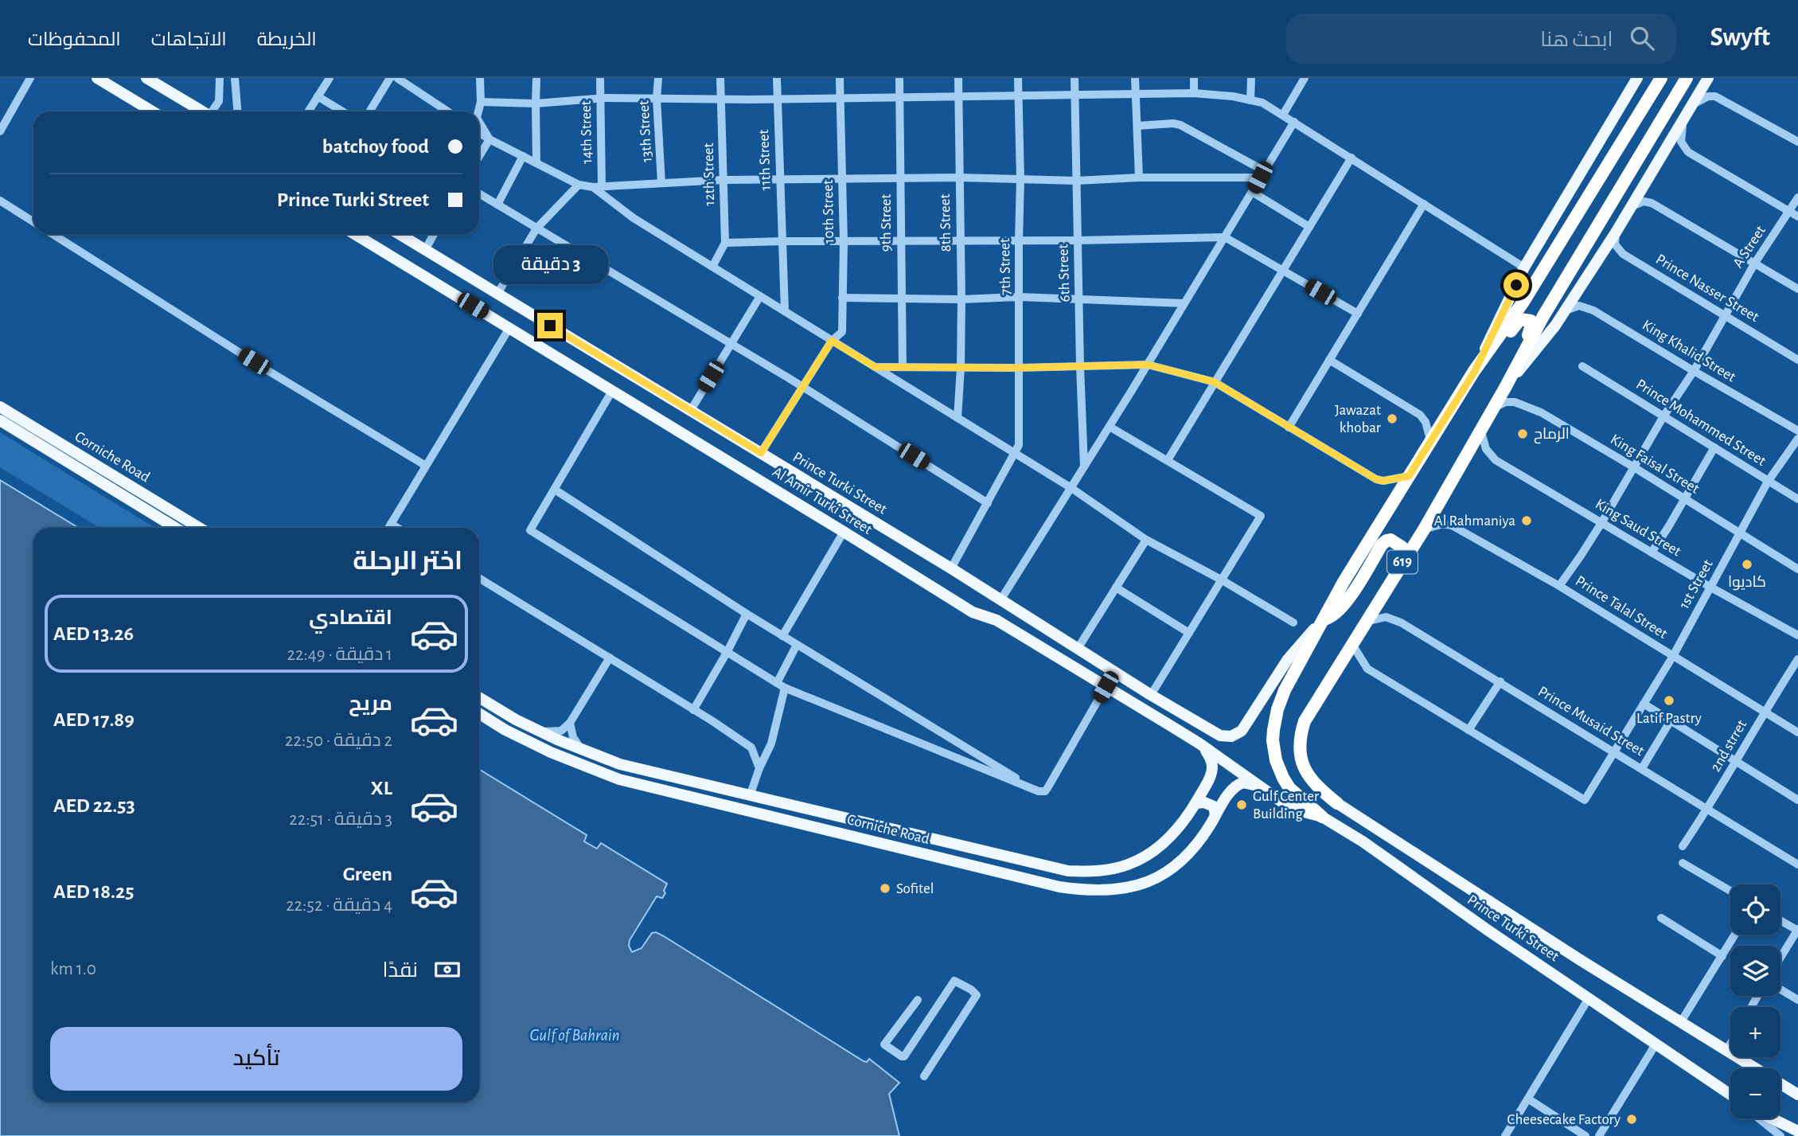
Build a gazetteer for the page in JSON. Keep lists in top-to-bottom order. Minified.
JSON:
{"streets":{"highway":["619"],"main road":["Corniche Road","Prince Turki Street","Al Amir Turki Street"],"street":["13th Street","14th Street","11th Street","12th Street","10th Street","9th Street","8th Street","A Street","7th Street","6th Street","Prince Nasser Street","King Khalid Street","Prince Mohammed Street","King Faisal Street","King Saud Street","1st Street","Prince Talal Street","Prince Musaid Street","2nd strret"]},"crossings":[["10th Street","Prince Turki Street"],["A Street","Prince Nasser Street"],["A Street","King Khalid Street"],["A Street","Prince Mohammed Street"],["A Street","King Faisal Street"],["A Street","King Saud Street"],["A Street","Prince Talal Street"],["Prince Mohammed Street","1st Street"],["Corniche Road","Prince Turki Street"],["Corniche Road","Al Amir Turki Street"],["King Faisal Street","619"],["King Faisal Street","1st Street"],["Prince Turki Street","Al Amir Turki Street"],["Prince Turki Street","619"],["King Saud Street","619"],["King Saud Street","1st Street"],["619","Prince Talal Street"],["619","Prince Musaid Street"],["1st Street","Prince Talal Street"],["1st Street","Prince Musaid Street"],["Prince Talal Street","2nd strret"],["Prince Musaid Street","2nd strret"]],"water":["Gulf of Bahrain"],"places":["Jawazat khobar","الرماح","Al Rahmaniya","كاديوا","Latif Pastry","Gulf Center Building","Sofitel","Cheesecake Factory"],"page":{"header":"Swyft","search":"ابحث هنا","nav":["الخريطة","الاتجاهات","المحفوظات"],"banner":["batchoy food","Prince Turki Street"],"bubble":"3 دقيقة","heading":"اختر الرحلة","list":[{"name":"اقتصادي","note":"1 دقيقة · 22:49","value":"AED 13.26"},{"name":"مريح","note":"2 دقيقة · 22:50","value":"AED 17.89"},{"name":"XL","note":"3 دقيقة · 22:51","value":"AED 22.53"},{"name":"Green","note":"4 دقيقة · 22:52","value":"AED 18.25"}],"map_buttons":["+","−"],"pay":["نقدًا","1.0 km"],"buttons":"تأكيد"}}
